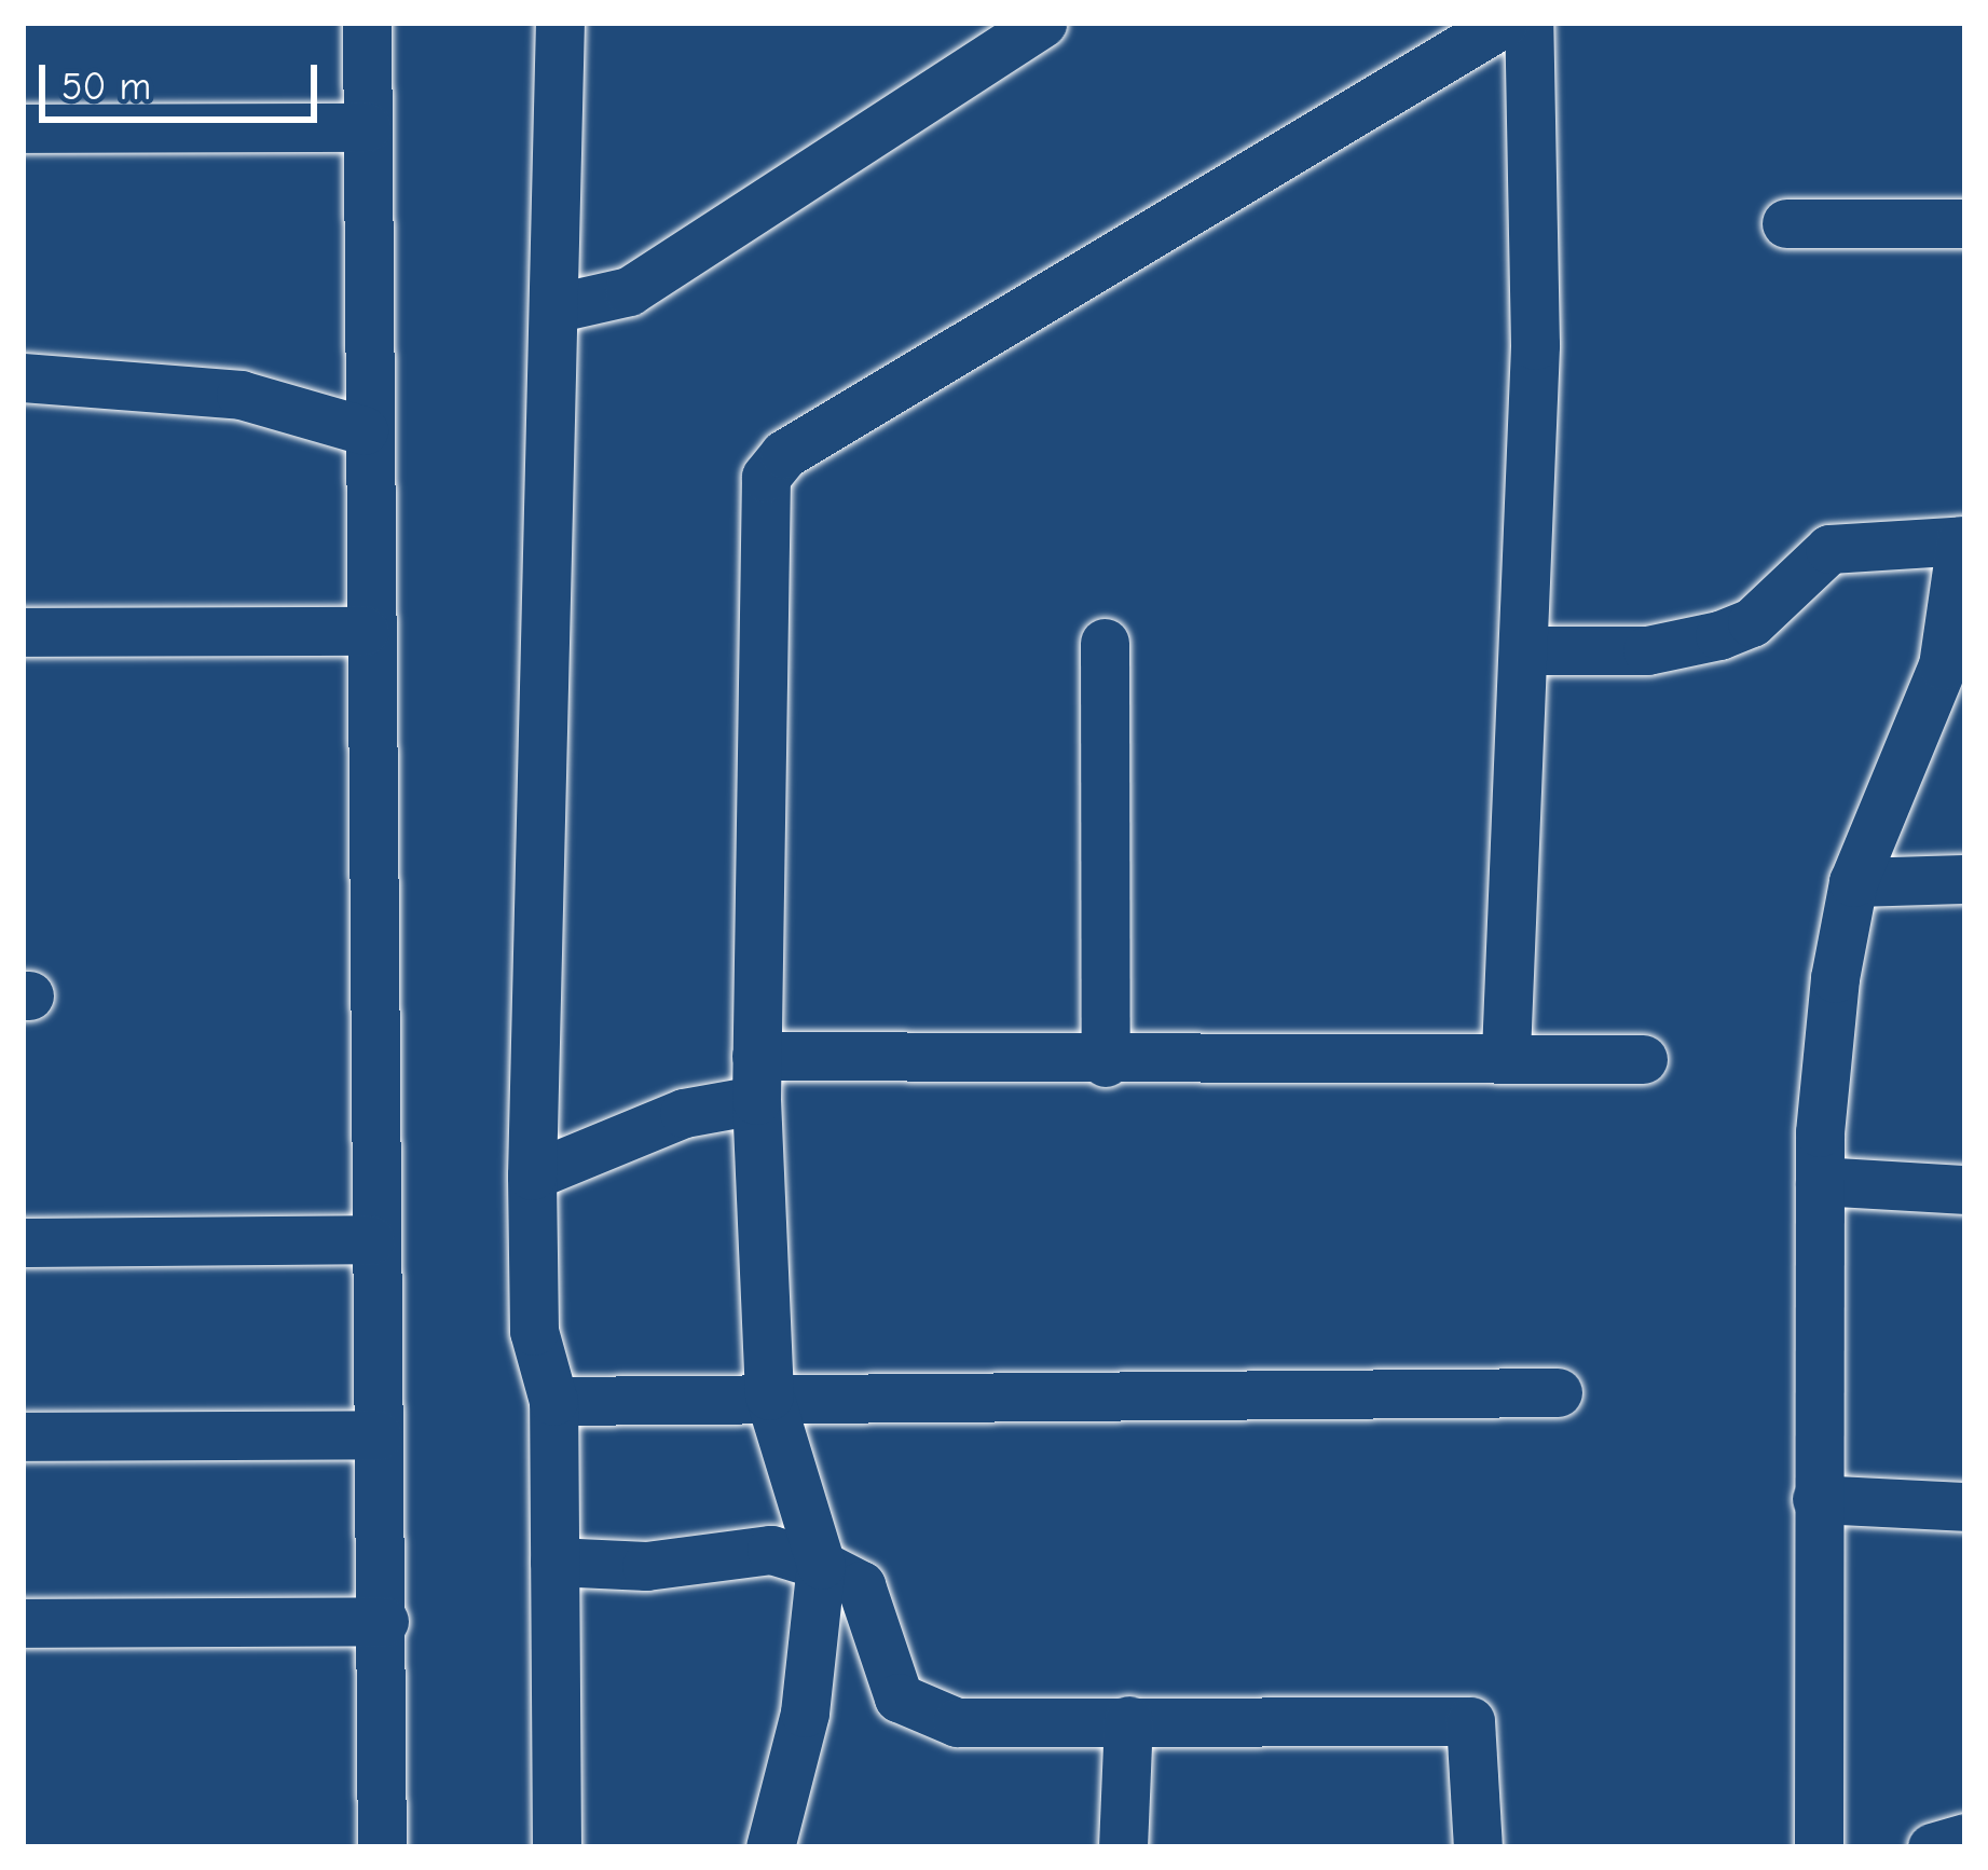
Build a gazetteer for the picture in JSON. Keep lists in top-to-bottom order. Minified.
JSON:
{"scale_bar":"50 m"}
